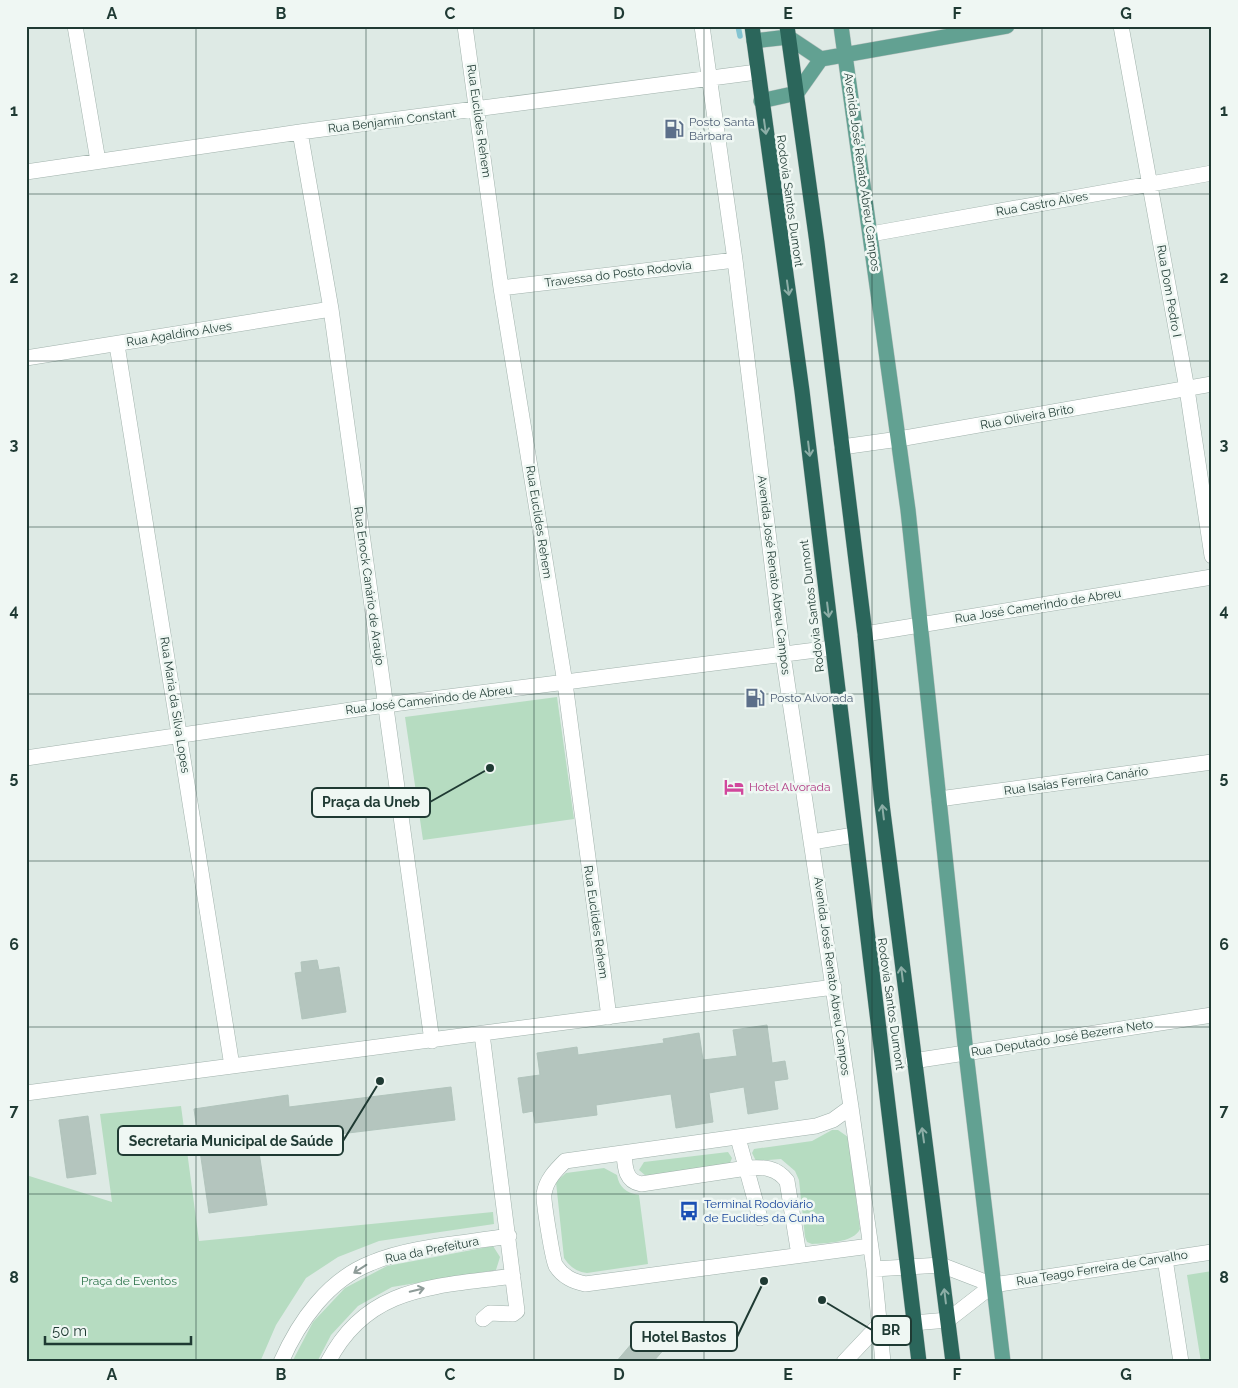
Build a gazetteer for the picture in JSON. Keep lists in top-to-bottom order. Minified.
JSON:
{"streets":{"highway":["Rodovia Santos Dumont"],"main road":["Avenida José Renato Abreu Campos"],"street":["Rua Benjamin Constant","Rua Euclides Rehem","Rua Castro Alves","Travessa do Posto Rodovia","Rua Dom Pedro I","Rua Agaldino Alves","Rua Oliveira Brito","Rua Enock Canário de Araujo","Rua José Camerindo de Abreu","Rua Maria da Silva Lopes","Rua Isaias Ferreira Canário","Rua Deputado José Bezerra Neto","Rua da Prefeitura","Rua Teago Ferreira de Carvalho"]},"crossings":[["Rua Benjamin Constant","Rua Euclides Rehem"],["Rua Benjamin Constant","Avenida José Renato Abreu Campos"],["Rua Benjamin Constant","Rodovia Santos Dumont"],["Rua Benjamin Constant","Rua Enock Canário de Araujo"],["Rua Euclides Rehem","Travessa do Posto Rodovia"],["Rua Euclides Rehem","Rua José Camerindo de Abreu"],["Avenida José Renato Abreu Campos","Rua Castro Alves"],["Avenida José Renato Abreu Campos","Travessa do Posto Rodovia"],["Avenida José Renato Abreu Campos","Rua Oliveira Brito"],["Avenida José Renato Abreu Campos","Rua José Camerindo de Abreu"],["Avenida José Renato Abreu Campos","Rua Isaias Ferreira Canário"],["Avenida José Renato Abreu Campos","Rua Deputado José Bezerra Neto"],["Avenida José Renato Abreu Campos","Rua Teago Ferreira de Carvalho"],["Rodovia Santos Dumont","Rua Oliveira Brito"],["Rodovia Santos Dumont","Rua José Camerindo de Abreu"],["Rodovia Santos Dumont","Rua Deputado José Bezerra Neto"],["Rua Castro Alves","Rua Dom Pedro I"],["Rua Dom Pedro I","Rua Oliveira Brito"],["Rua Agaldino Alves","Rua Enock Canário de Araujo"],["Rua Agaldino Alves","Rua Maria da Silva Lopes"],["Rua Enock Canário de Araujo","Rua José Camerindo de Abreu"],["Rua José Camerindo de Abreu","Rua Maria da Silva Lopes"]],"parks":["Praça de Eventos"],"places":{"fuel station":["Posto Santa Bárbara","Posto Alvorada"],"other":["Praça da Uneb","Secretaria Municipal de Saúde","Hotel Bastos","BR"],"hotel":["Hotel Alvorada"],"bus stop":["Terminal Rodoviário de Euclides da Cunha"]},"scale_bar":"50 m","grid":{"columns":["A","B","C","D","E","F","G"],"rows":["1","2","3","4","5","6","7","8"]}}
